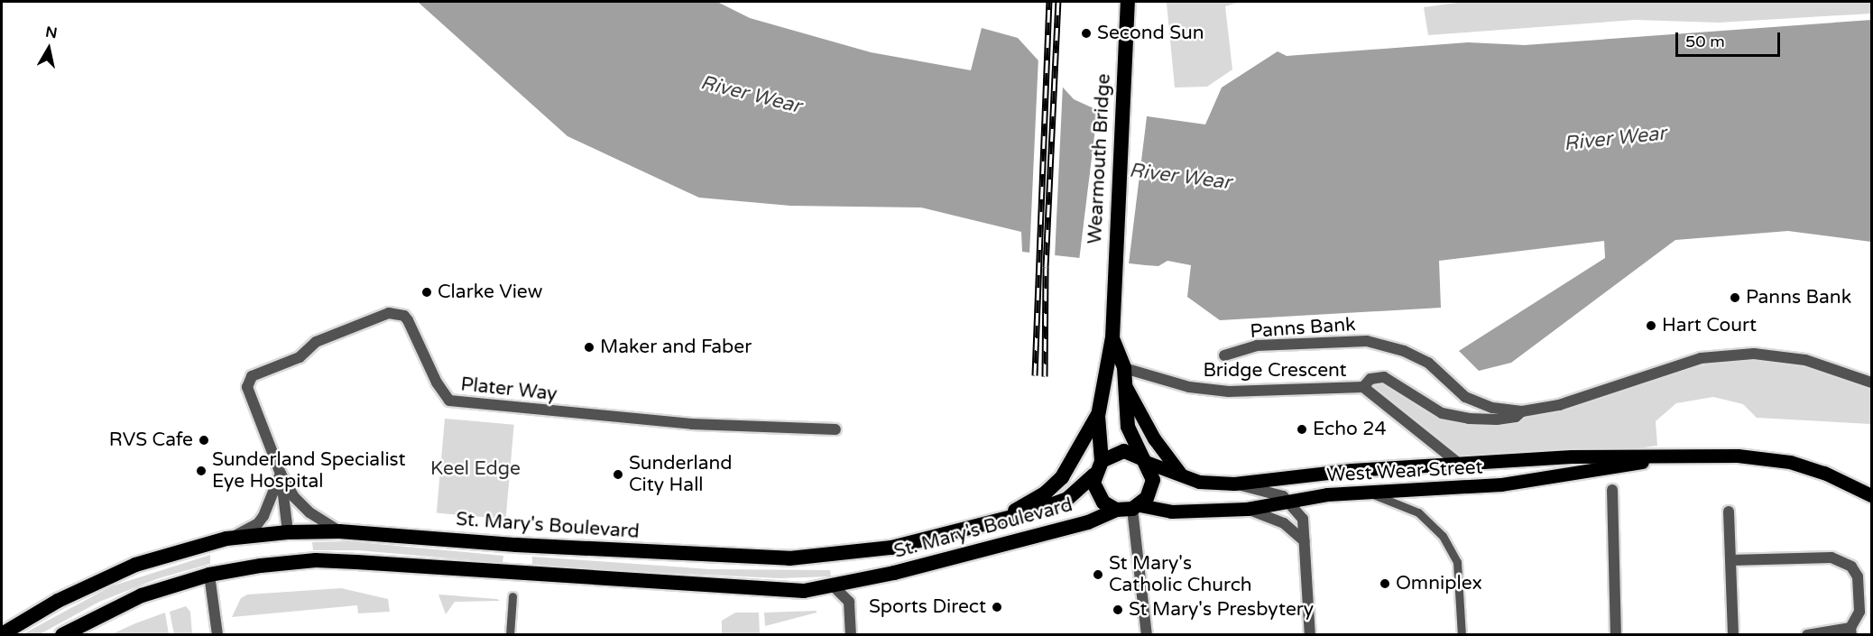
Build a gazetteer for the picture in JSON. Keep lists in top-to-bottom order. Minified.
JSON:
{"streets":{"highway":["Wearmouth Bridge","St. Mary's Boulevard"],"main road":["West Wear Street"],"street":["Panns Bank","Bridge Crescent","Plater Way"]},"crossings":[["Panns Bank","Bridge Crescent"],["West Wear Street","St. Mary's Boulevard"]],"water":["River Wear"],"parks":["Keel Edge"],"places":["Second Sun","Clarke View","Panns Bank","Hart Court","Maker and Faber","Echo 24","RVS Cafe","Sunderland Specialist Eye Hospital","Sunderland City Hall","St Mary's Catholic Church","Omniplex","Sports Direct","St Mary's Presbytery"],"scale_bar":"50 m","north":"top"}
